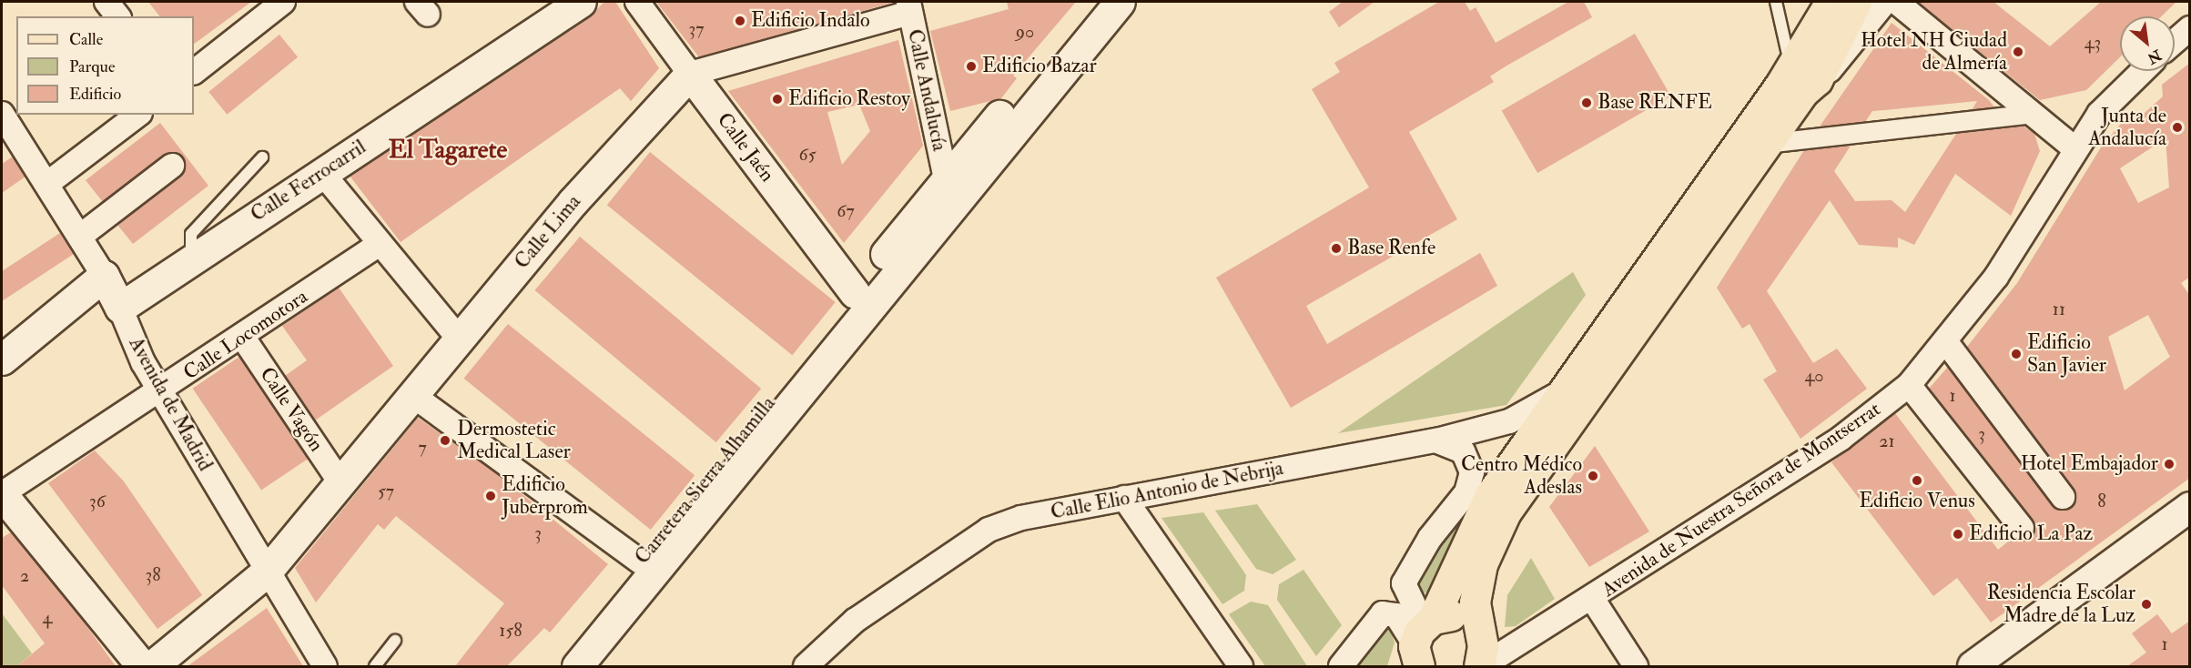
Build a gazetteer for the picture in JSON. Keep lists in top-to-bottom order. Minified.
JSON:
{"streets":{"main road":["Calle Jaén","Calle Ferrocarril","Calle Lima","Avenida de Madrid","Carretera Sierra Alhamilla"],"street":["Calle Andalucía","Calle Locomotora","Calle Vagón","Calle Elio Antonio de Nebrija","Avenida de Nuestra Señora de Montserrat"]},"crossings":[["Calle Andalucía","Carretera Sierra Alhamilla"],["Calle Jaén","Calle Lima"],["Calle Jaén","Carretera Sierra Alhamilla"],["Calle Ferrocarril","Avenida de Madrid"],["Calle Lima","Avenida de Madrid"],["Calle Lima","Calle Vagón"],["Calle Locomotora","Avenida de Madrid"],["Calle Locomotora","Calle Vagón"]],"districts":["El Tagarete"],"places":["Edificio Indalo","Hotel NH Ciudad de Almería","Edificio Bazar","Edificio Restoy","Base RENFE","Junta de Andalucía","Base Renfe","Edificio San Javier","Dermostetic Medical Laser","Hotel Embajador","Centro Médico Adeslas","Edificio Venus","Edificio Juberprom","Edificio La Paz","Residencia Escolar Madre de la Luz"],"house_numbers":["37","90","43","65","67","11","40","1","3","21","7","57","36","8","3","38","2","4","158","1"],"legend":["Calle","Parque","Edificio"],"north":"bottom right"}
